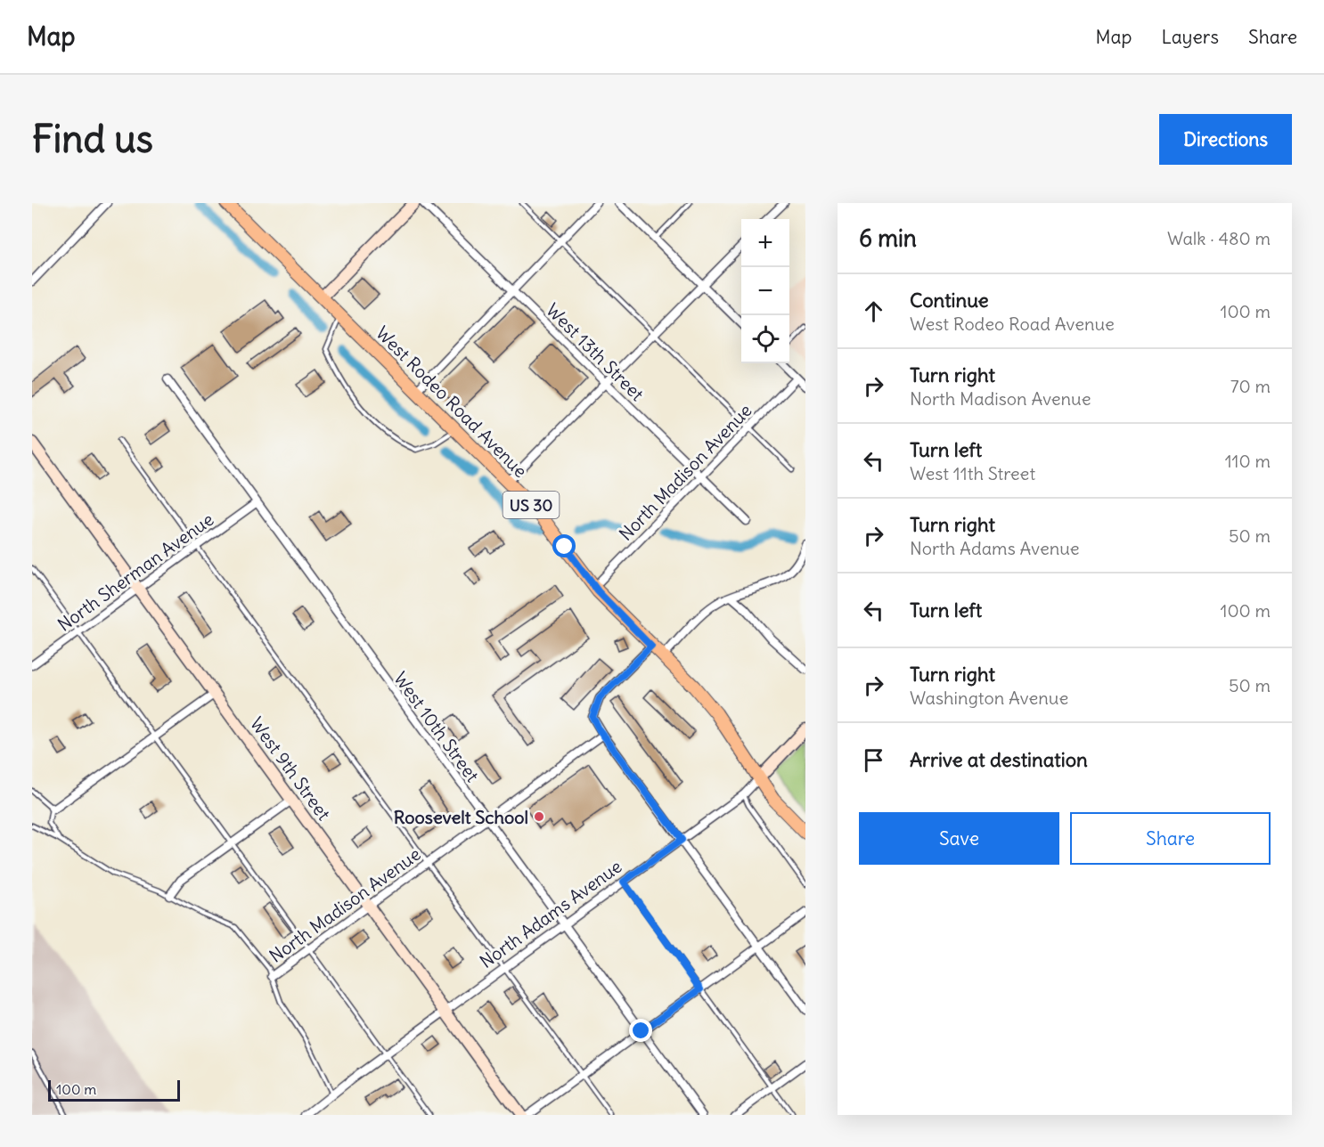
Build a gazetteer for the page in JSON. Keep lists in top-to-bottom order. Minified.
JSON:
{"streets":{"main road":["West Rodeo Road Avenue","US 30"],"street":["West 13th Street","North Madison Avenue","North Sherman Avenue","West 10th Street","West 9th Street","North Adams Avenue"]},"crossings":[["West 13th Street","North Madison Avenue"],["West Rodeo Road Avenue","North Madison Avenue"],["West Rodeo Road Avenue","North Adams Avenue"],["North Madison Avenue","West 10th Street"],["North Madison Avenue","West 9th Street"],["North Sherman Avenue","West 10th Street"],["North Sherman Avenue","West 9th Street"],["West 10th Street","North Adams Avenue"],["West 9th Street","North Adams Avenue"]],"places":["Roosevelt School"],"scale_bar":"100 m","page":{"header":"Map","nav":["Map","Layers","Share"],"buttons":["Directions",["Save","Share"]],"title":"Find us","heading":["6 min","Walk · 480 m"],"map_buttons":["+","−"],"list":[["Continue","West Rodeo Road Avenue","100 m"],["Turn right","North Madison Avenue","70 m"],["Turn left","West 11th Street","110 m"],["Turn right","North Adams Avenue","50 m"],["Turn left","100 m"],["Turn right","Washington Avenue","50 m"],"Arrive at destination"],"scale":"100 m"}}
